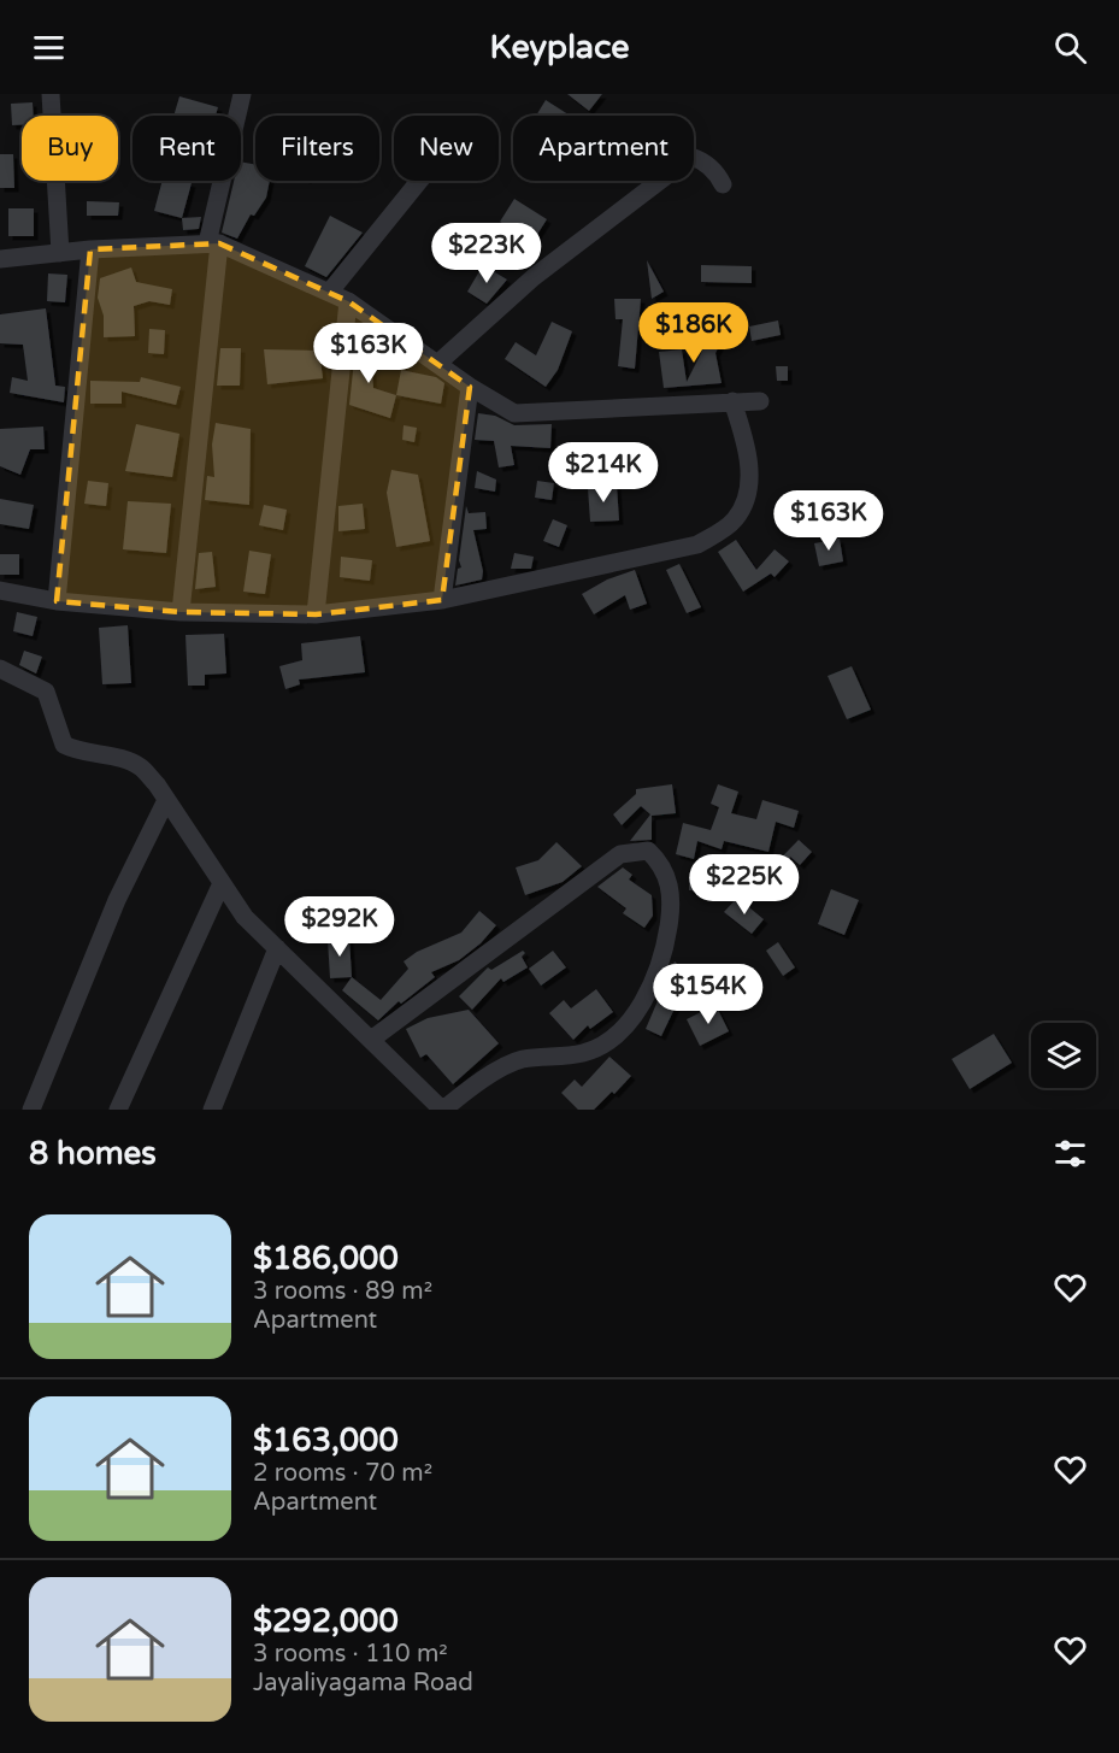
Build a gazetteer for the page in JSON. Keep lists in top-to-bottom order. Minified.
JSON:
{"page":{"header":"Keyplace","chip":["Buy","Rent","Filters","New","Apartment"],"price":["$223K","$186K","$163K","$214K","$163K","$225K","$292K","$154K"],"heading":"8 homes","list":[{"name":"$186,000","note":"3 rooms · 89 m² · Apartment"},{"name":"$163,000","note":"2 rooms · 70 m² · Apartment"},{"name":"$292,000","note":"3 rooms · 110 m² · Jayaliyagama Road"}]}}
